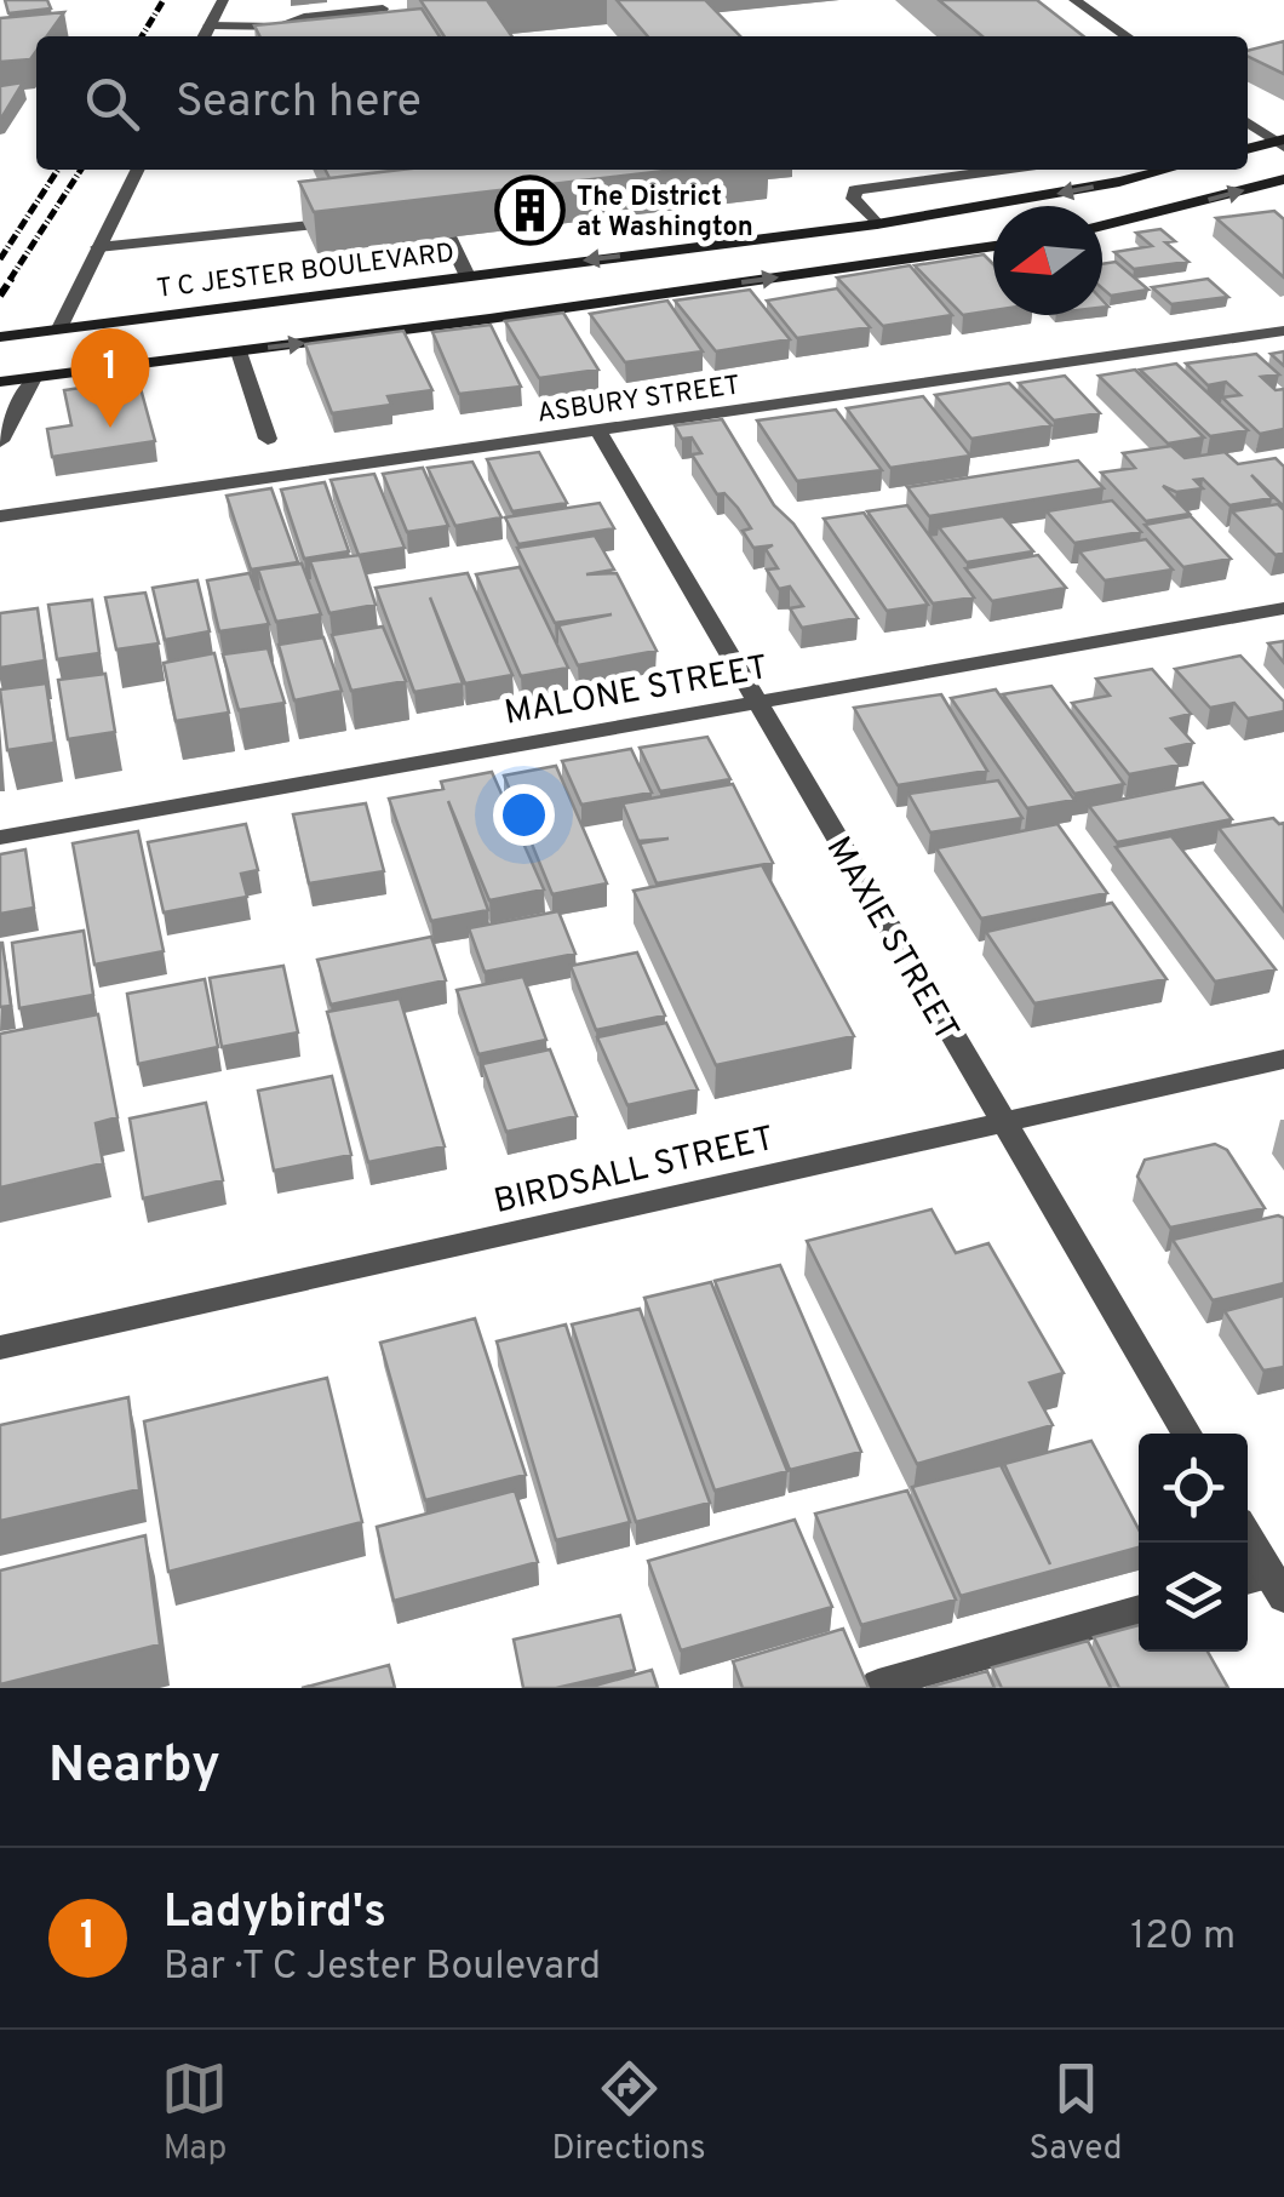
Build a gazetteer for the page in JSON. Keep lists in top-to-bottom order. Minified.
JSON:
{"streets":{"main road":["T C JESTER BOULEVARD"],"street":["ASBURY STREET","MALONE STREET","MAXIE STREET","BIRDSALL STREET"]},"crossings":[["ASBURY STREET","MAXIE STREET"],["MALONE STREET","MAXIE STREET"],["MAXIE STREET","BIRDSALL STREET"]],"places":{"building":["The District at Washington"]},"north":"left","page":{"search":"Search here","pins":"1","heading":"Nearby","list":[{"mark":"1","name":"Ladybird's","note":"Bar · T C Jester Boulevard","value":"120 m"}],"nav":["Map","Directions","Saved"]}}
